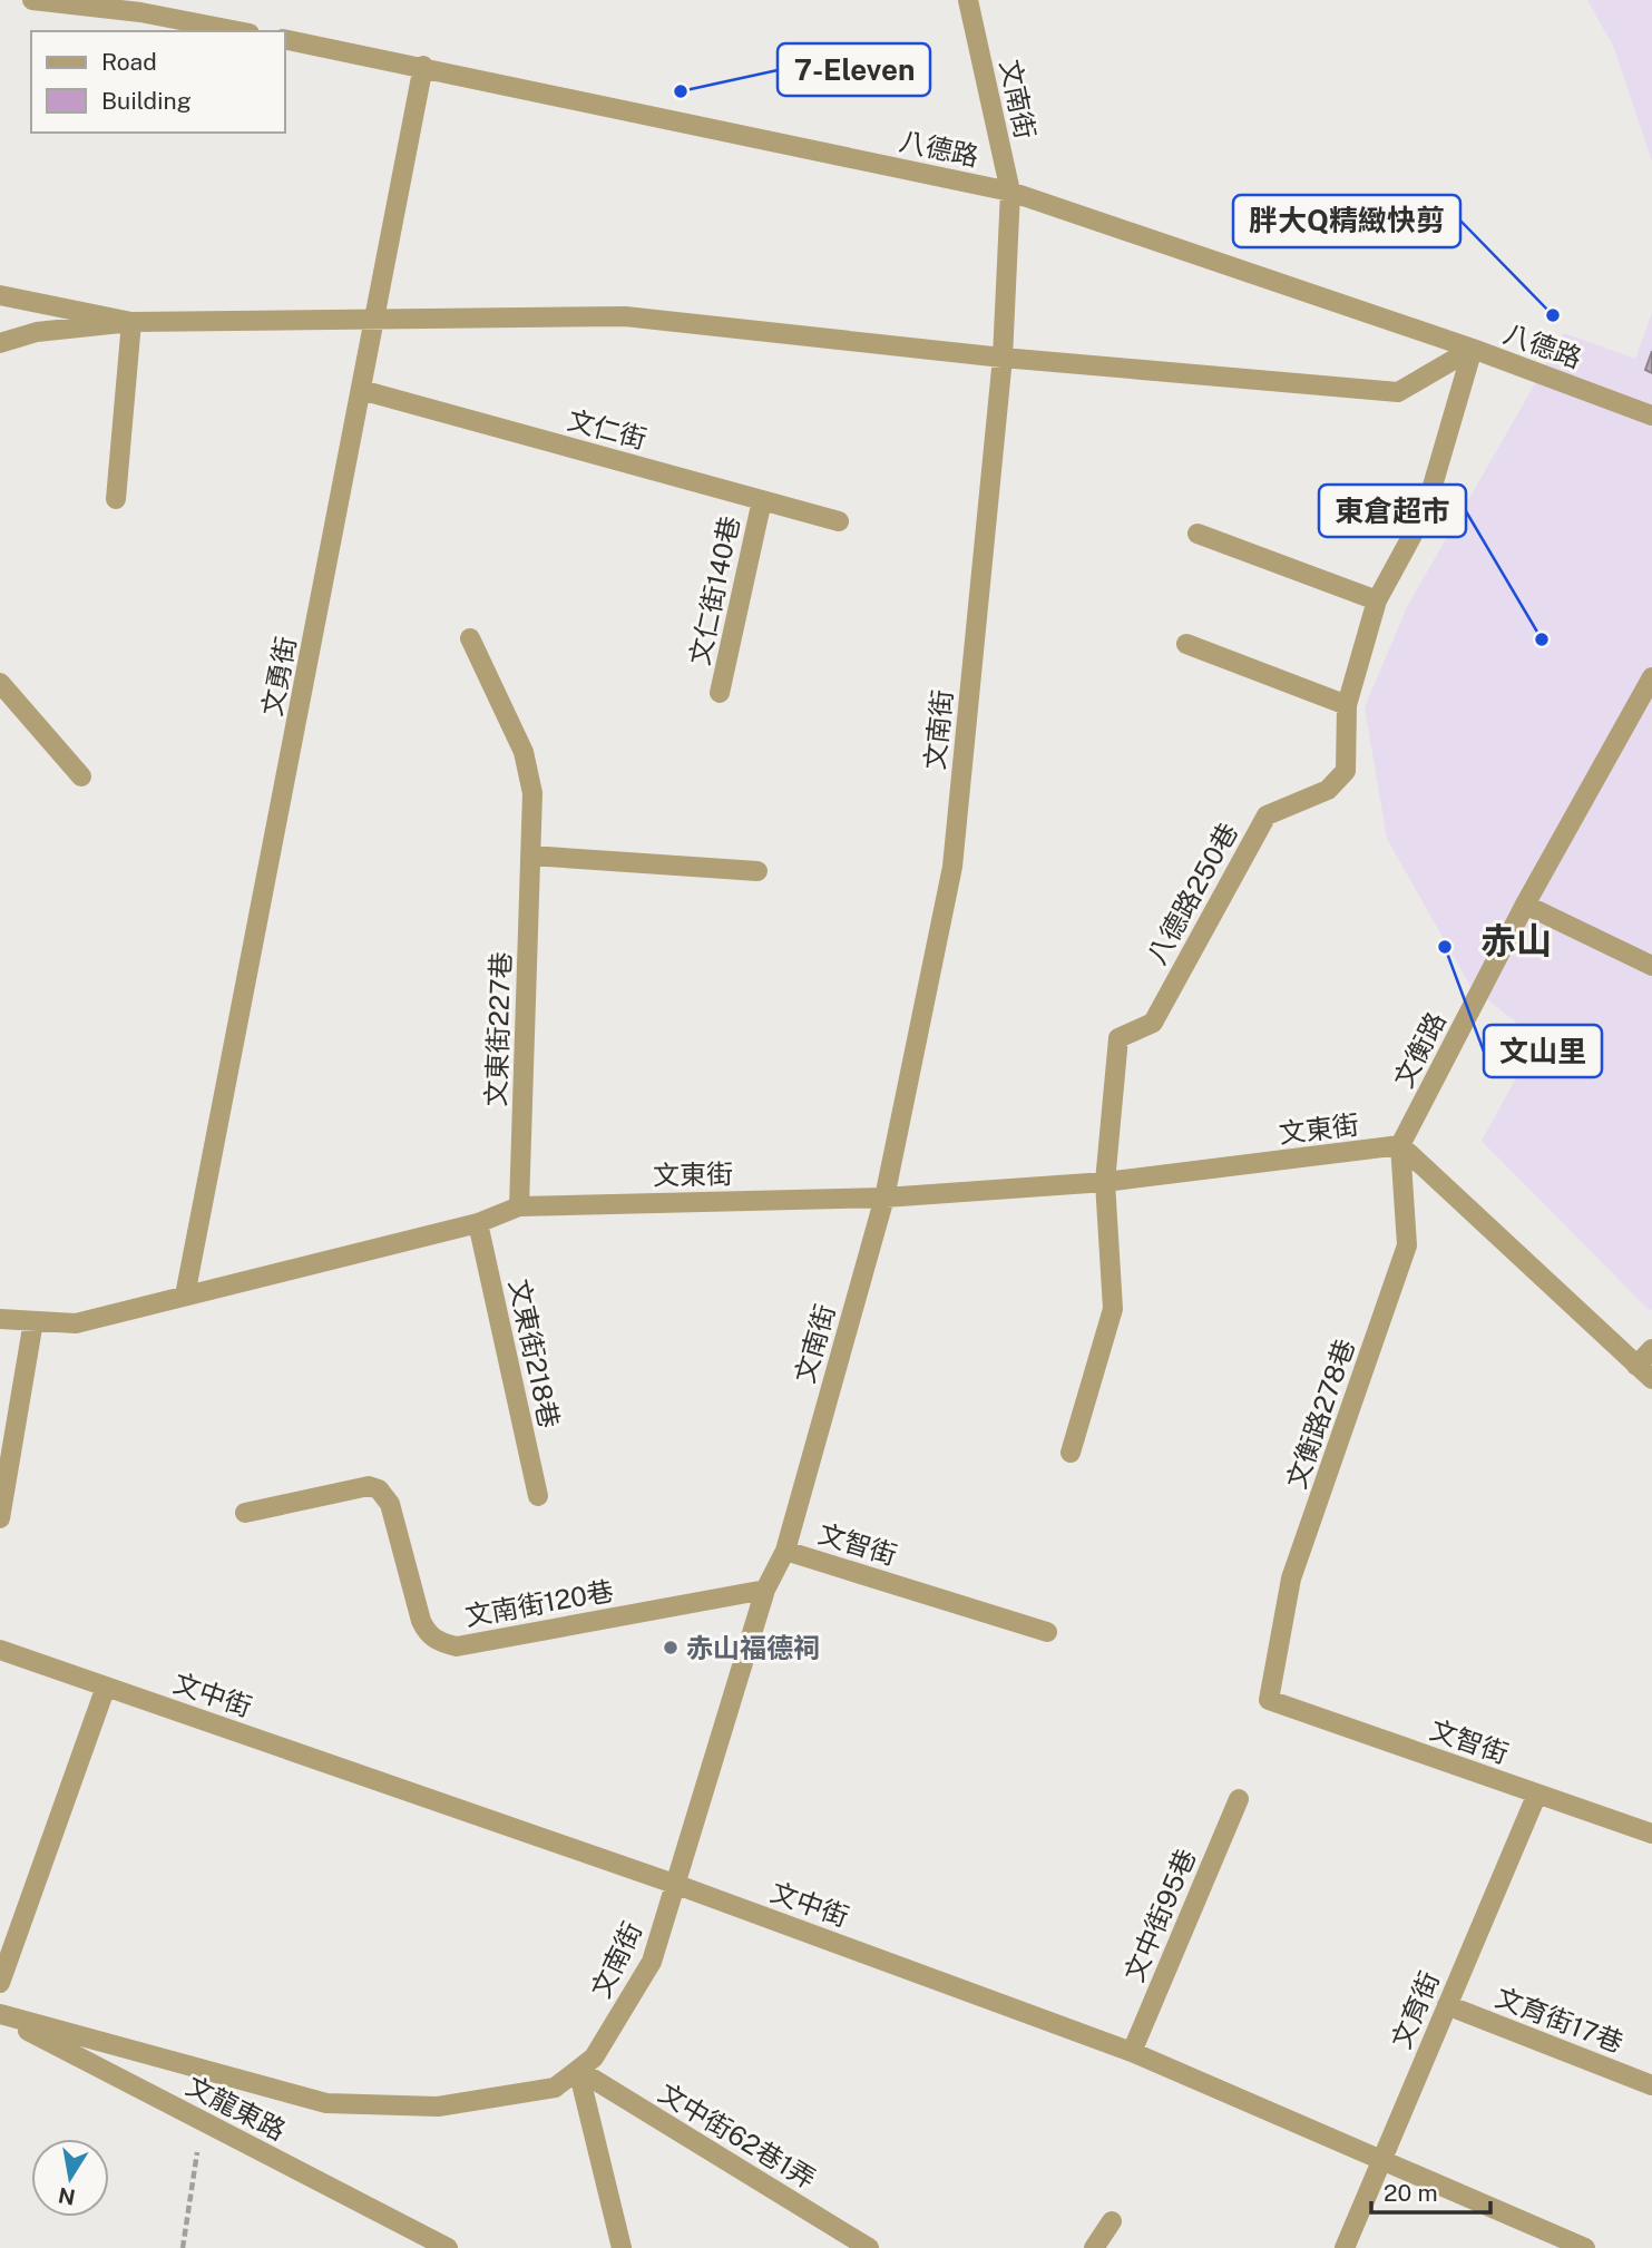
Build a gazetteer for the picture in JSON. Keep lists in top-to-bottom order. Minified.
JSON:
{"streets":{"street":["文南街","八德路","文仁街","文仁街140巷","文勇街","八德路250巷","文東街227巷","文衡路","文東街","文東街218巷","文衡路278巷","文智街","文南街120巷","文中街","文中街95巷","文育街","文育街17巷","文龍東路","文中街62巷1弄"]},"crossings":[["文南街","八德路"],["文南街","文東街"],["文南街","文智街"],["文南街","文南街120巷"],["文南街","文中街"],["文南街","文龍東路"],["文南街","文中街62巷1弄"],["八德路","文勇街"],["八德路","八德路250巷"],["文仁街","文仁街140巷"],["文仁街","文勇街"],["文勇街","文東街"],["八德路250巷","文東街"],["文東街227巷","文東街"],["文衡路","文東街"],["文衡路","文衡路278巷"],["文東街","文東街218巷"],["文東街","文衡路278巷"],["文衡路278巷","文智街"],["文智街","文育街"],["文中街","文中街95巷"],["文中街","文育街"],["文育街","文育街17巷"]],"districts":["赤山"],"places":["7-Eleven","胖大Q精緻快剪","東倉超市","文山里","赤山福德祠"],"legend":["Road","Building"],"scale_bar":"20 m","north":"bottom"}
